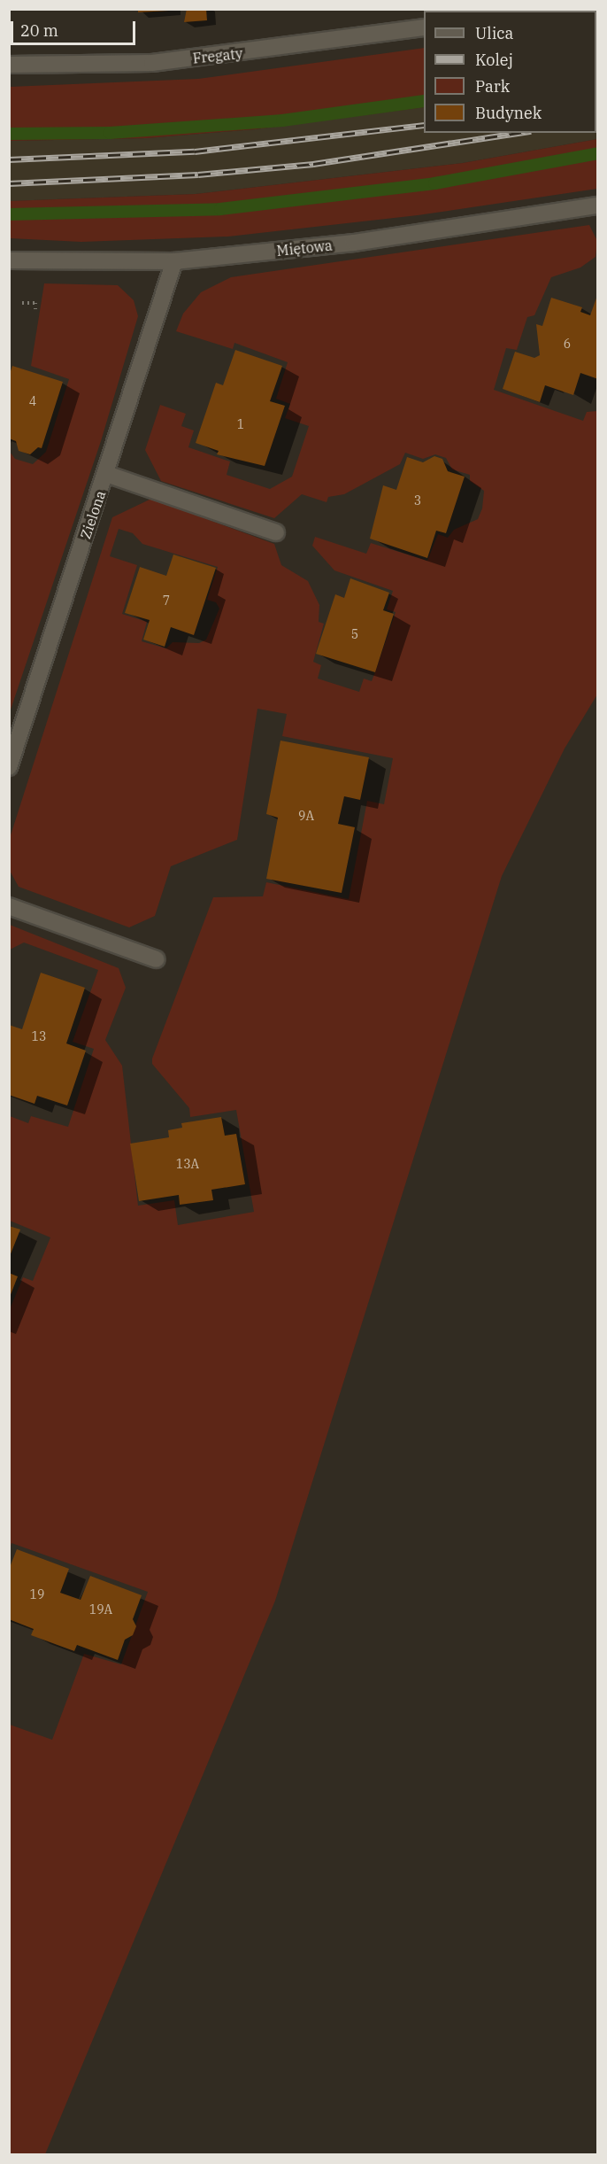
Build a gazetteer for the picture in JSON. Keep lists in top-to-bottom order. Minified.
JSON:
{"streets":{"street":["Fregaty","Miętowa","Zielona"]},"crossings":[["Miętowa","Zielona"]],"house_numbers":["6","4","1","3","7","5","9A","13","13A","19","19A"],"legend":["Ulica","Kolej","Park","Budynek"],"scale_bar":"20 m"}
